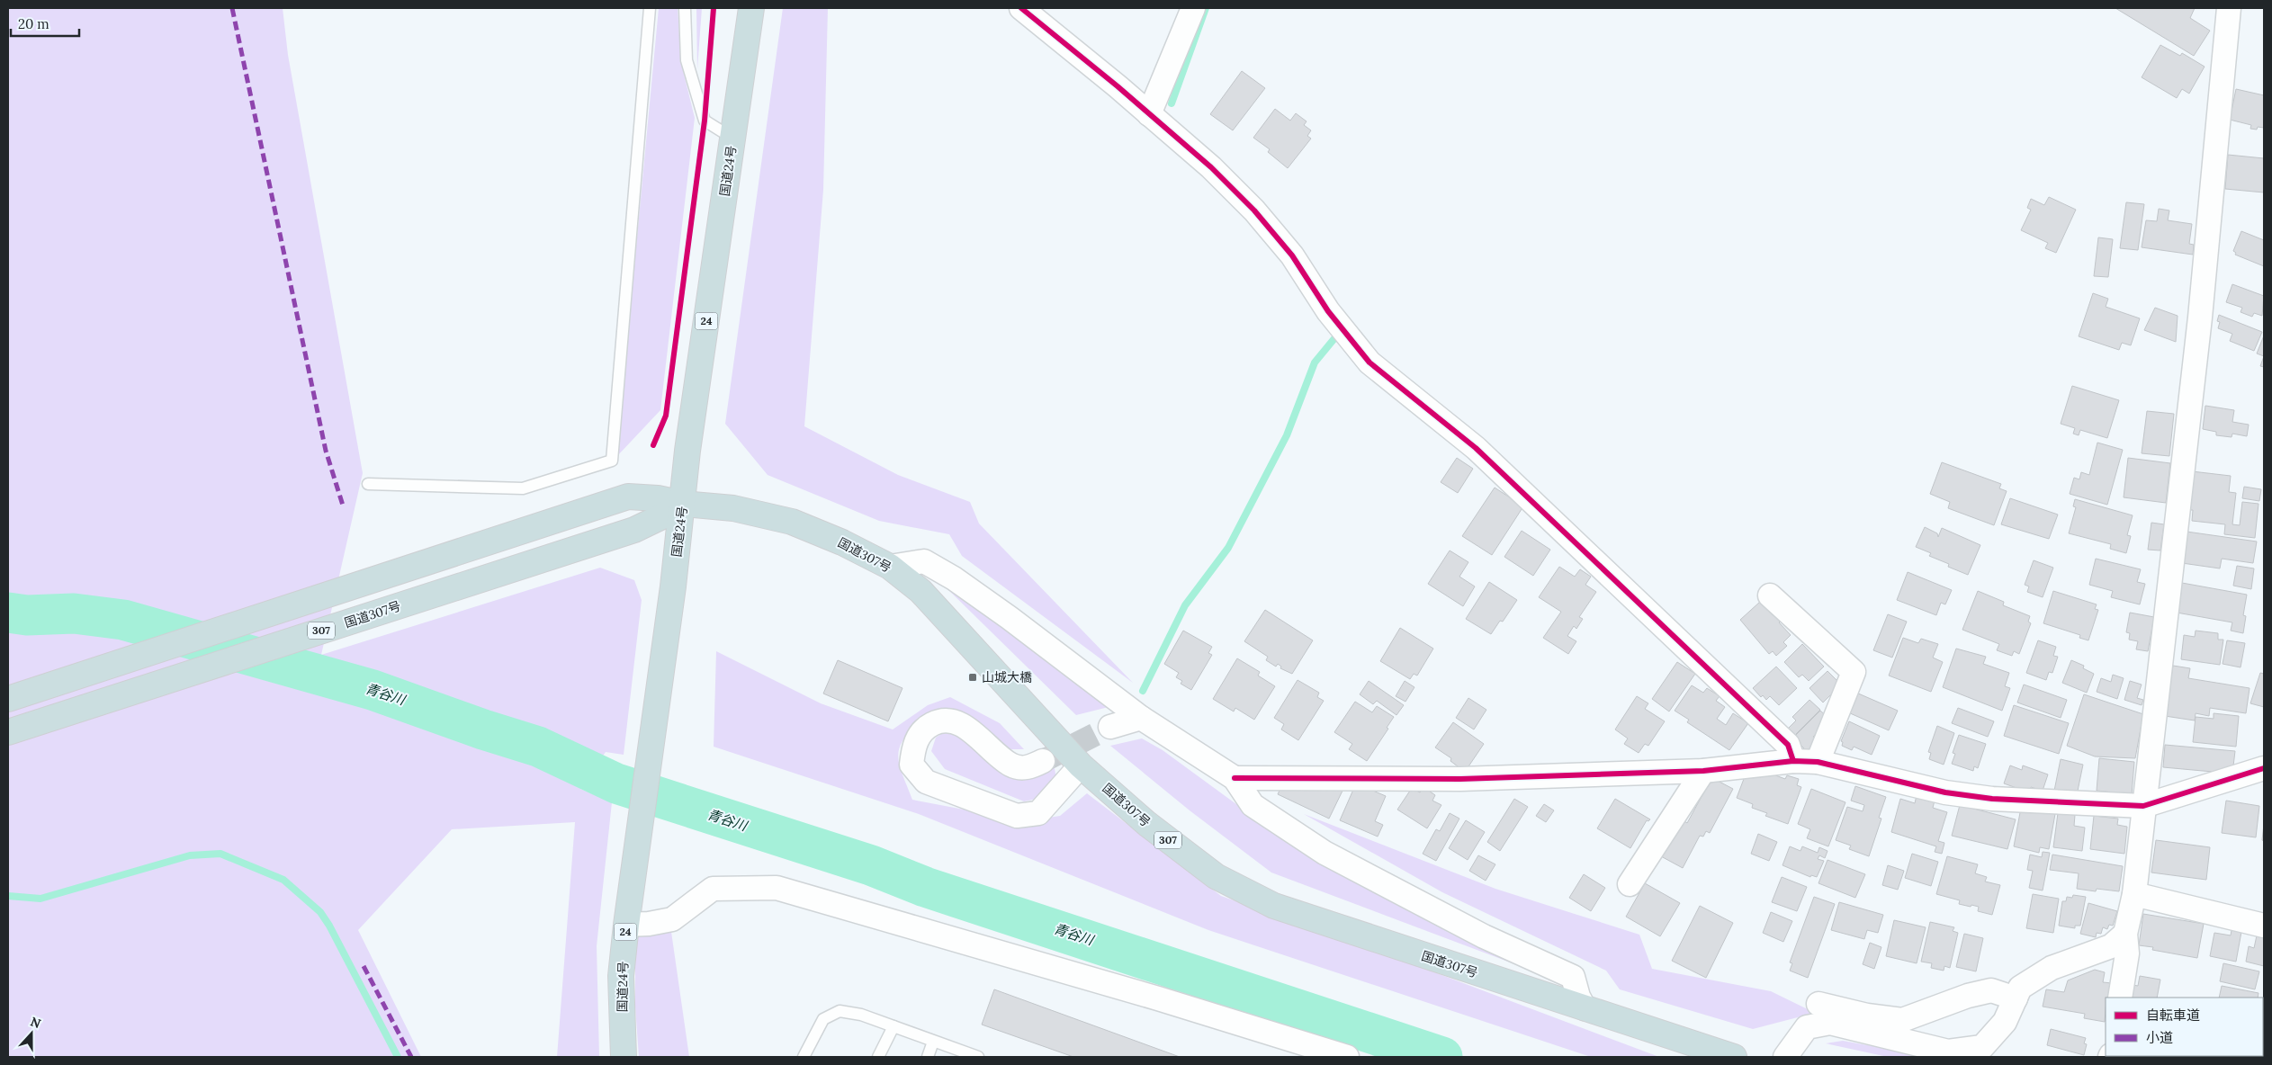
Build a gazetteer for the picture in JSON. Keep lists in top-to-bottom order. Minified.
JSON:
{"streets":{"highway":["国道24号","24","国道307号","307"]},"crossings":[["国道24号","国道307号"]],"water":["青谷川"],"places":{"transit":["山城大橋"]},"legend":["自転車道","小道"],"scale_bar":"20 m","north":"top"}
